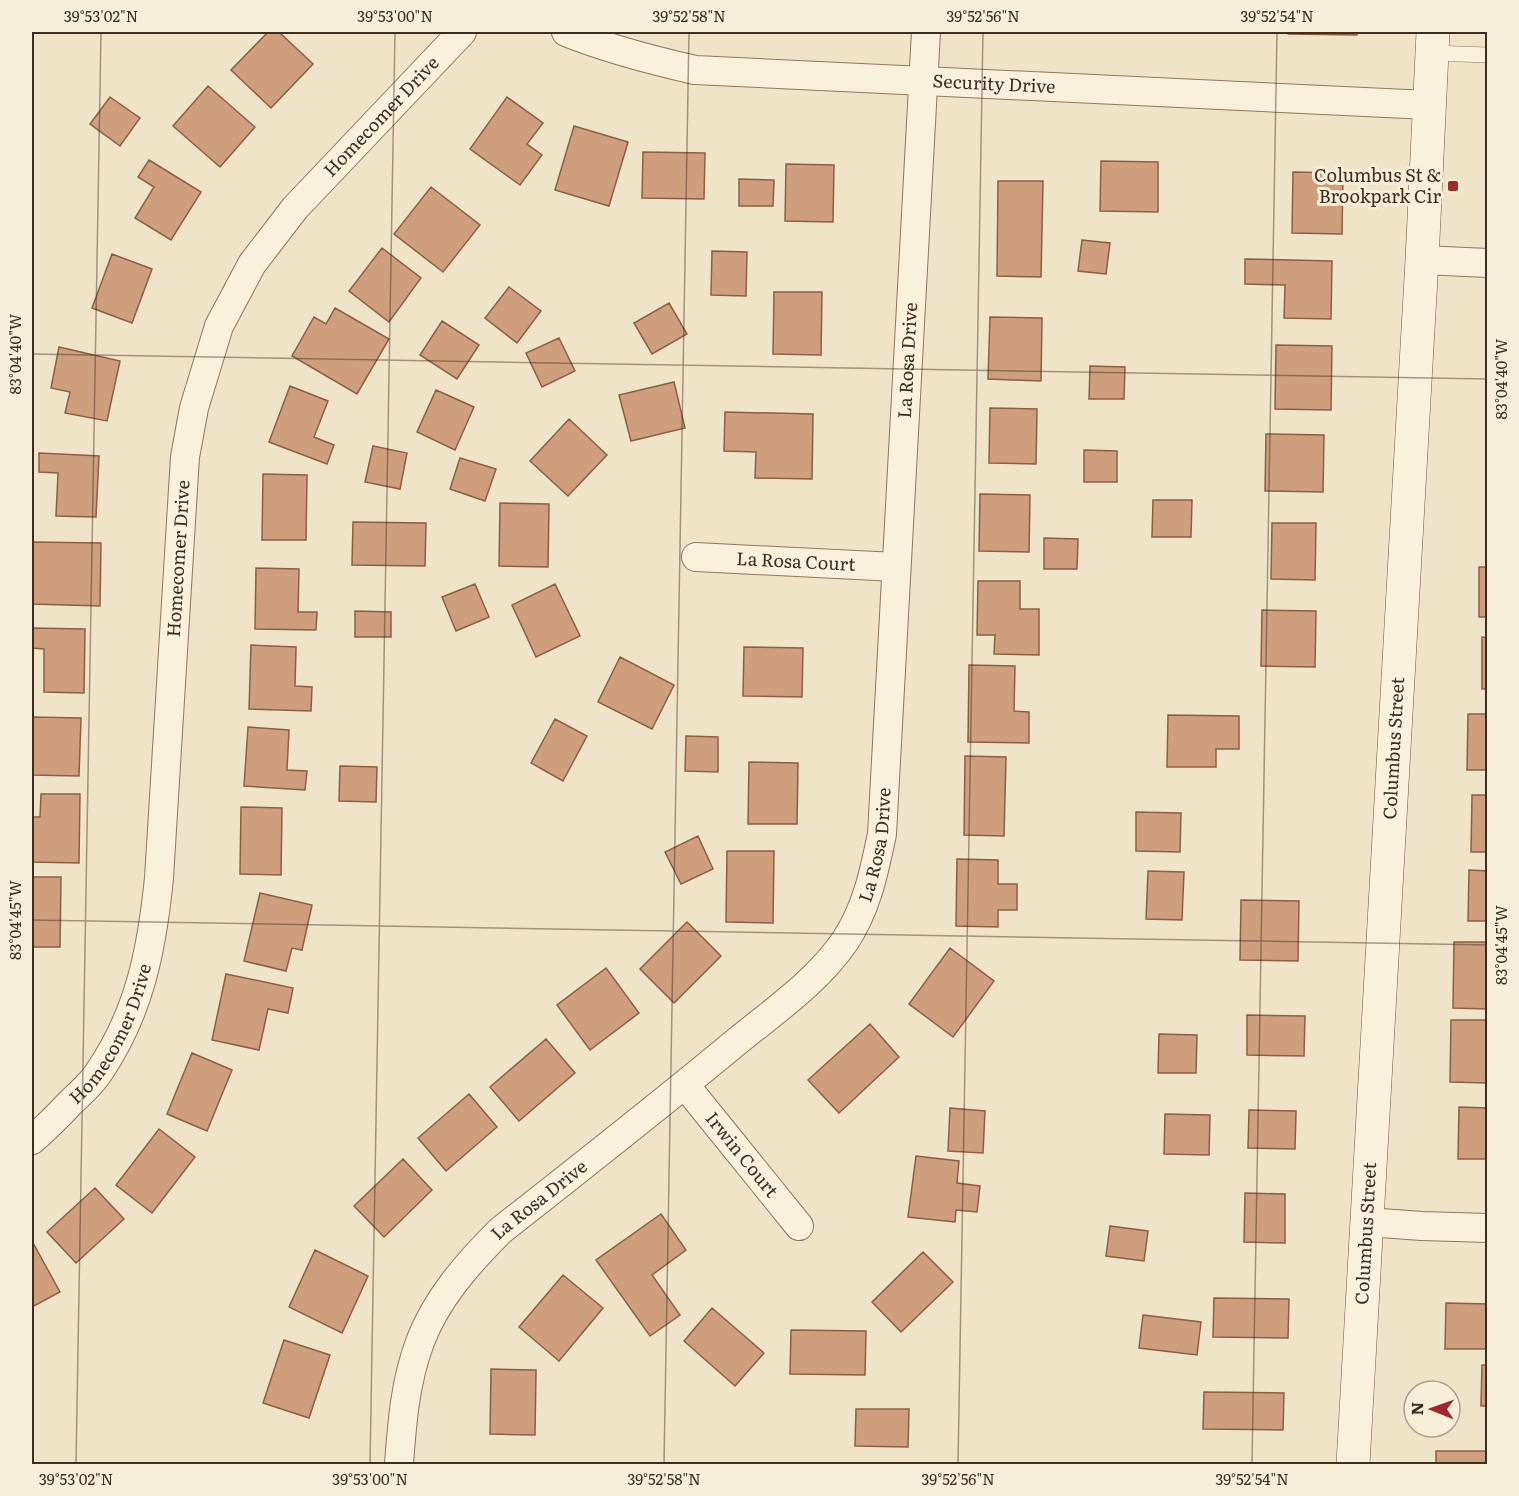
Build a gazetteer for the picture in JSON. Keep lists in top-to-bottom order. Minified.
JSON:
{"streets":{"main road":["Columbus Street"],"street":["Security Drive","Homecomer Drive","La Rosa Drive","La Rosa Court","Irwin Court"]},"crossings":[["Security Drive","La Rosa Drive"],["Security Drive","Columbus Street"],["La Rosa Drive","La Rosa Court"],["La Rosa Drive","Irwin Court"]],"places":{"transit":["Columbus St & Brookpark Cir"]},"north":"left","coordinates":["39°53'02\"N","39°53'00\"N","39°52'58\"N","39°52'56\"N","39°52'54\"N","83°04'40\"W","83°04'45\"W"]}
